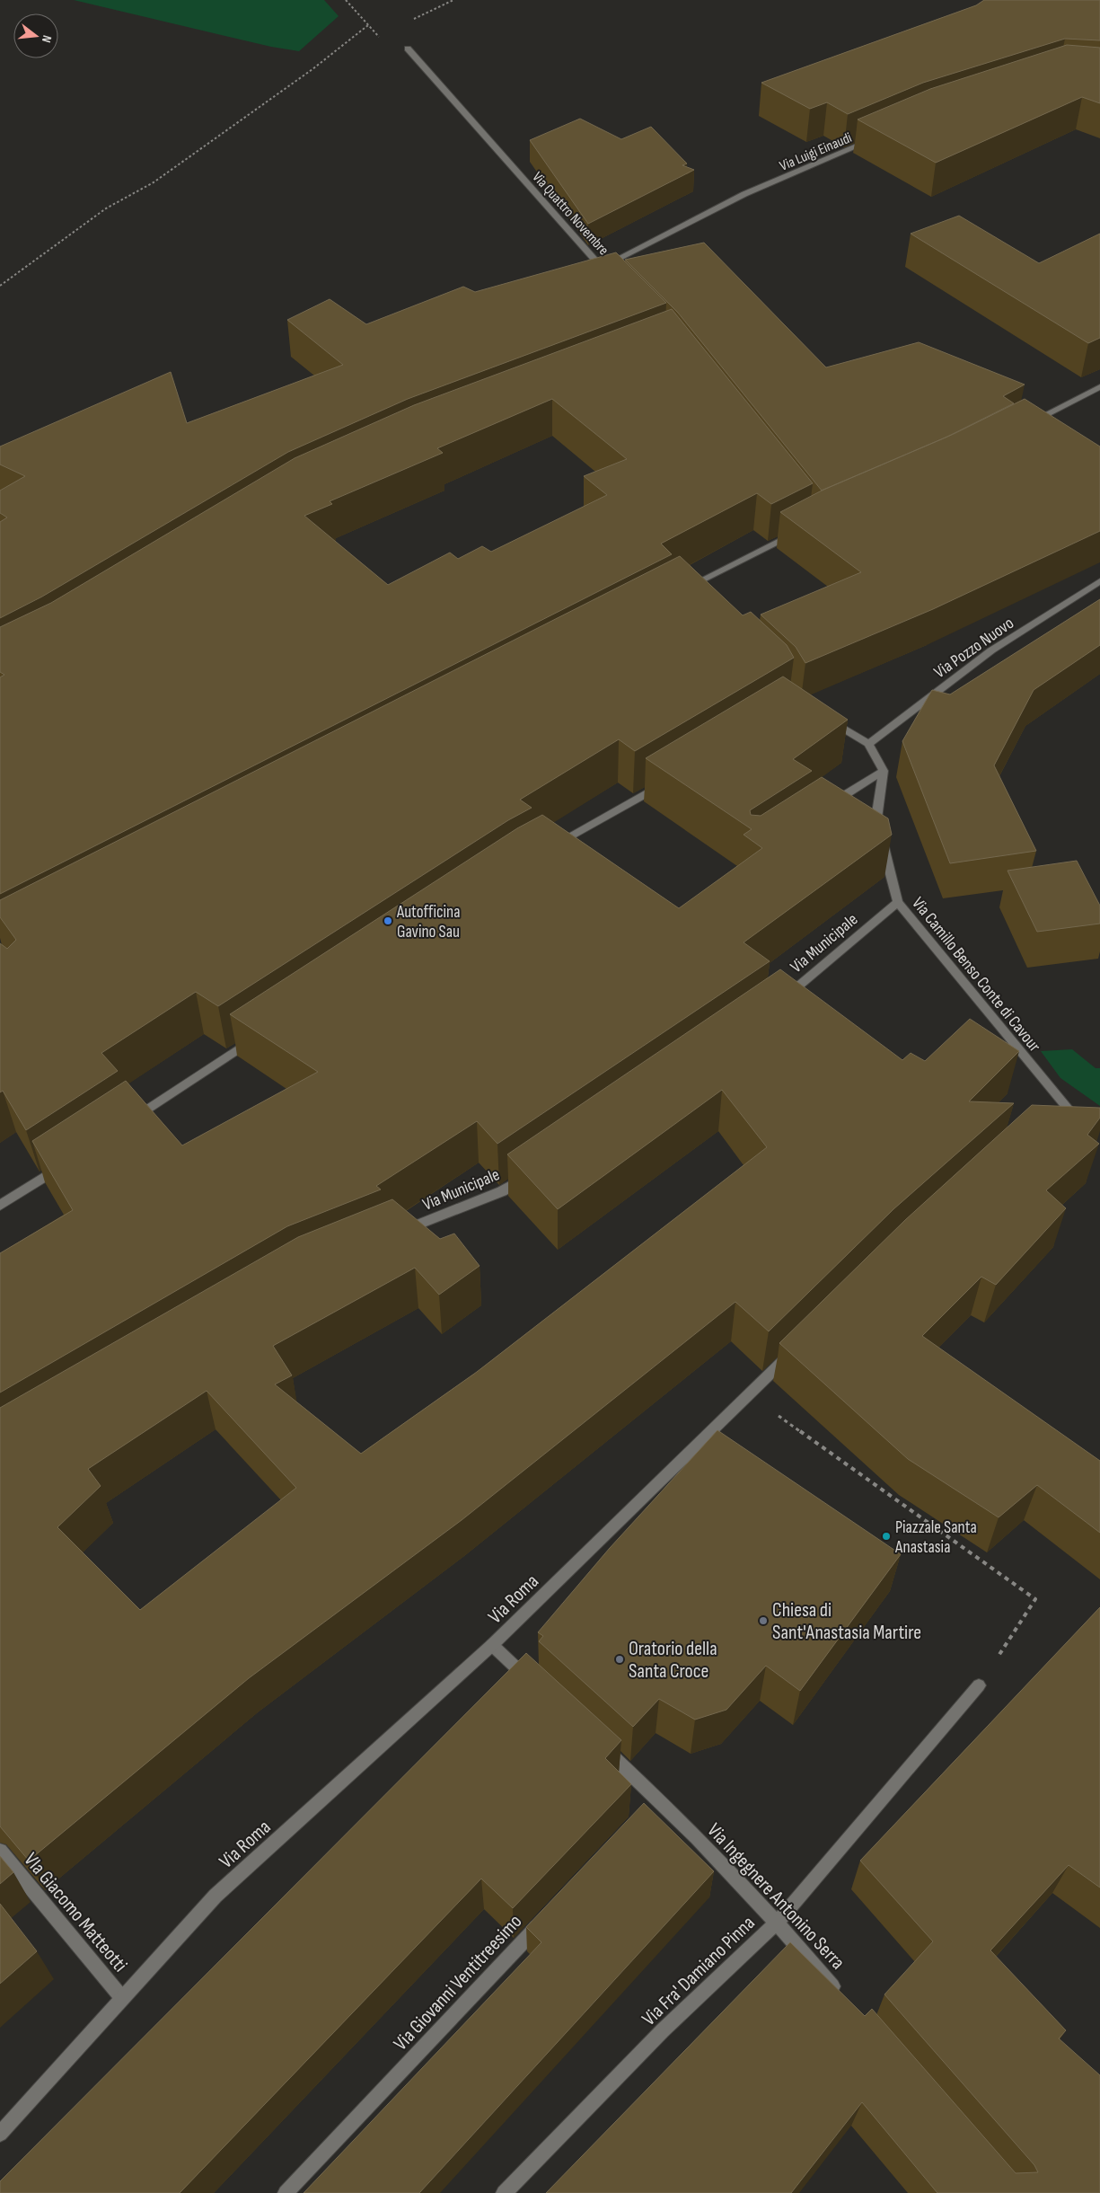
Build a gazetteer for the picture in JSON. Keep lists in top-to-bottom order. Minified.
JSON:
{"streets":{"street":["Via Luigi Einaudi","Via Quattro Novembre","Via Pozzo Nuovo","Via Municipale","Via Camillo Benso Conte di Cavour","Via Roma","Via Ingegnere Antonino Serra","VIa Giacomo Matteotti","Via Fra' Damiano Pinna","Via Giovanni Ventitreesimo"]},"crossings":[["Via Luigi Einaudi","Via Quattro Novembre"],["Via Municipale","Via Camillo Benso Conte di Cavour"],["Via Roma","VIa Giacomo Matteotti"],["Via Ingegnere Antonino Serra","Via Fra' Damiano Pinna"]],"places":["Autofficina Gavino Sau","Piazzale Santa Anastasia","Chiesa di Sant'Anastasia Martire","Oratorio della Santa Croce"],"north":"right"}
